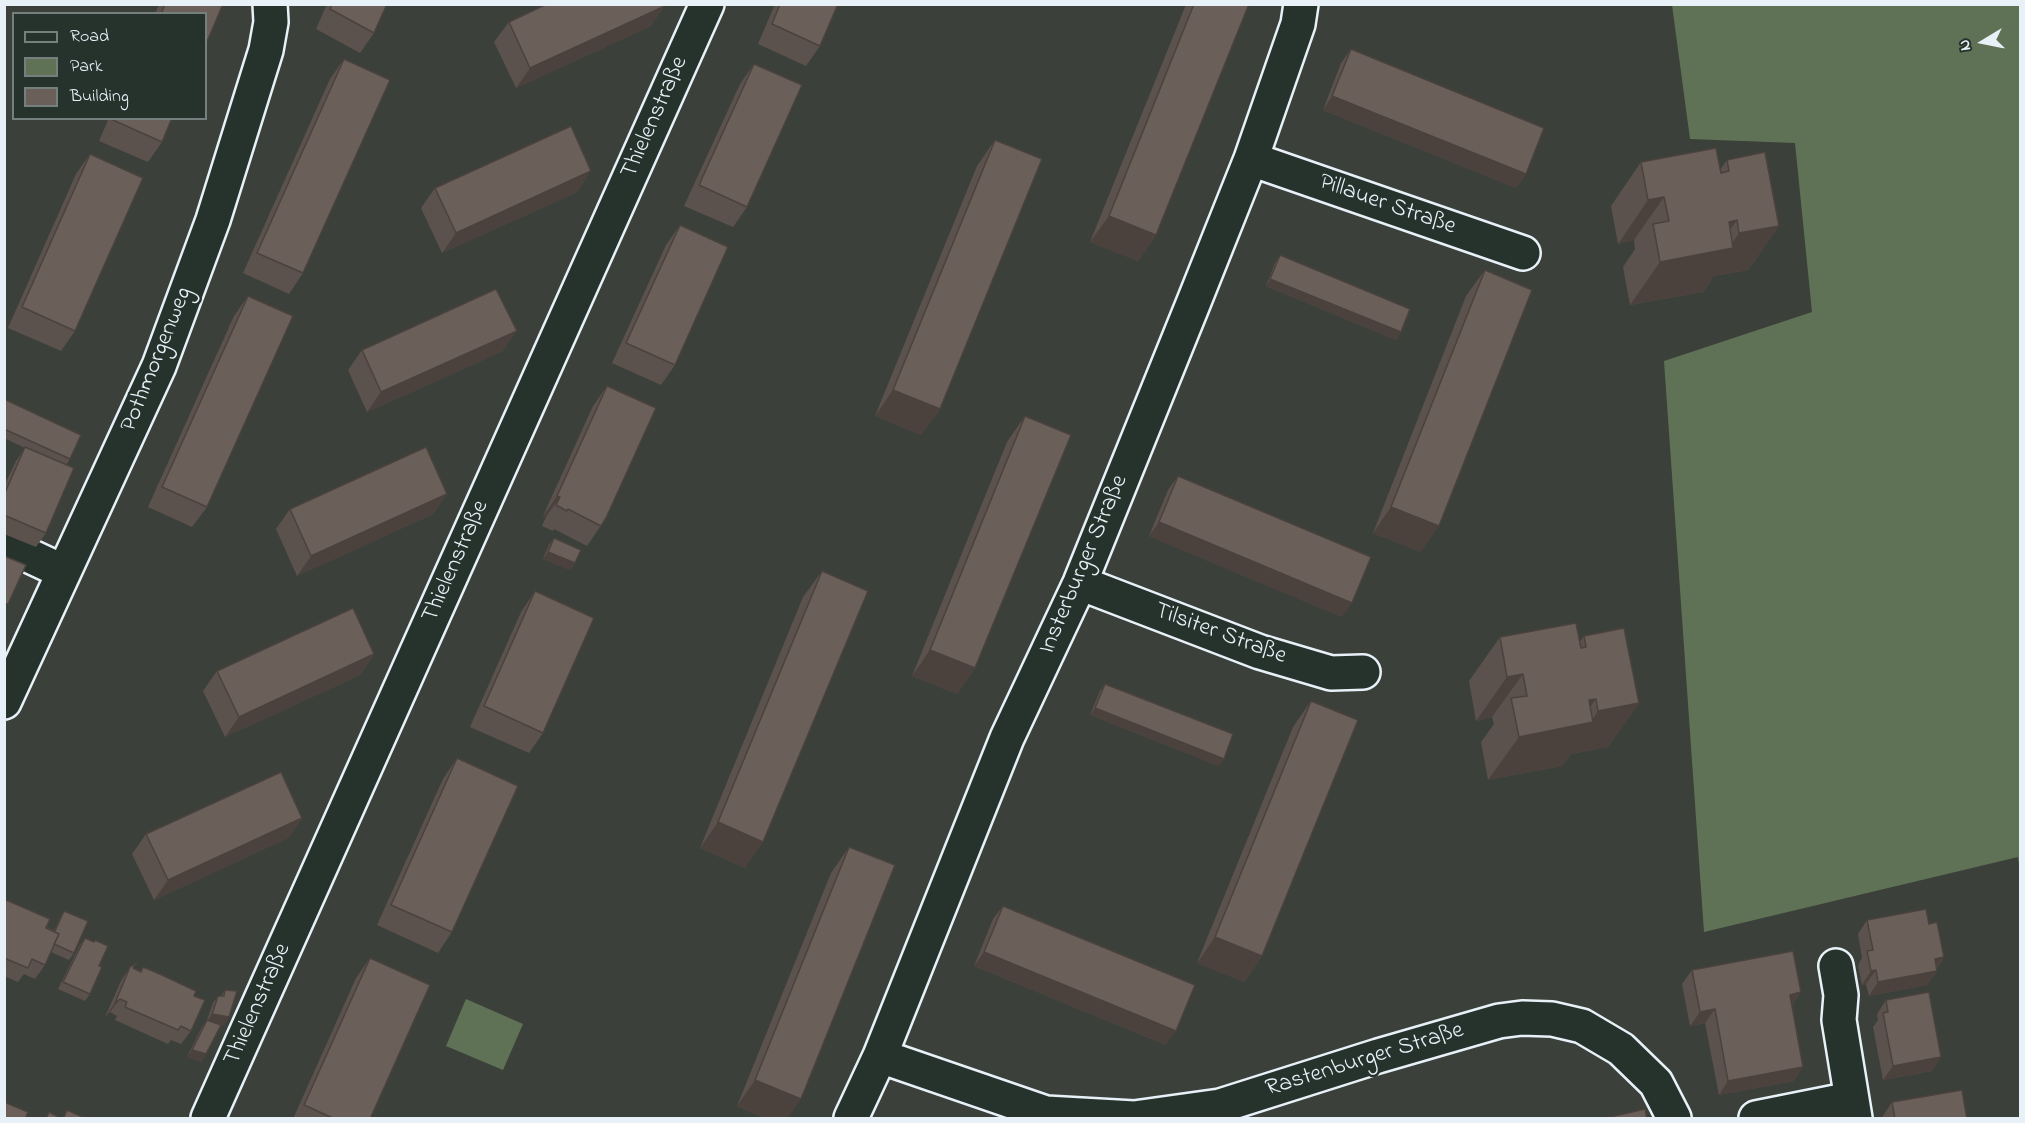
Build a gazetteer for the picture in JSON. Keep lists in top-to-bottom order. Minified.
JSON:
{"streets":{"street":["Thielenstraße","Pillauer Straße","Pothmorgenweg","Insterburger Straße","Tilsiter Straße","Rastenburger Straße"]},"crossings":[["Pillauer Straße","Insterburger Straße"],["Insterburger Straße","Tilsiter Straße"],["Insterburger Straße","Rastenburger Straße"]],"legend":["Road","Park","Building"],"north":"left"}
